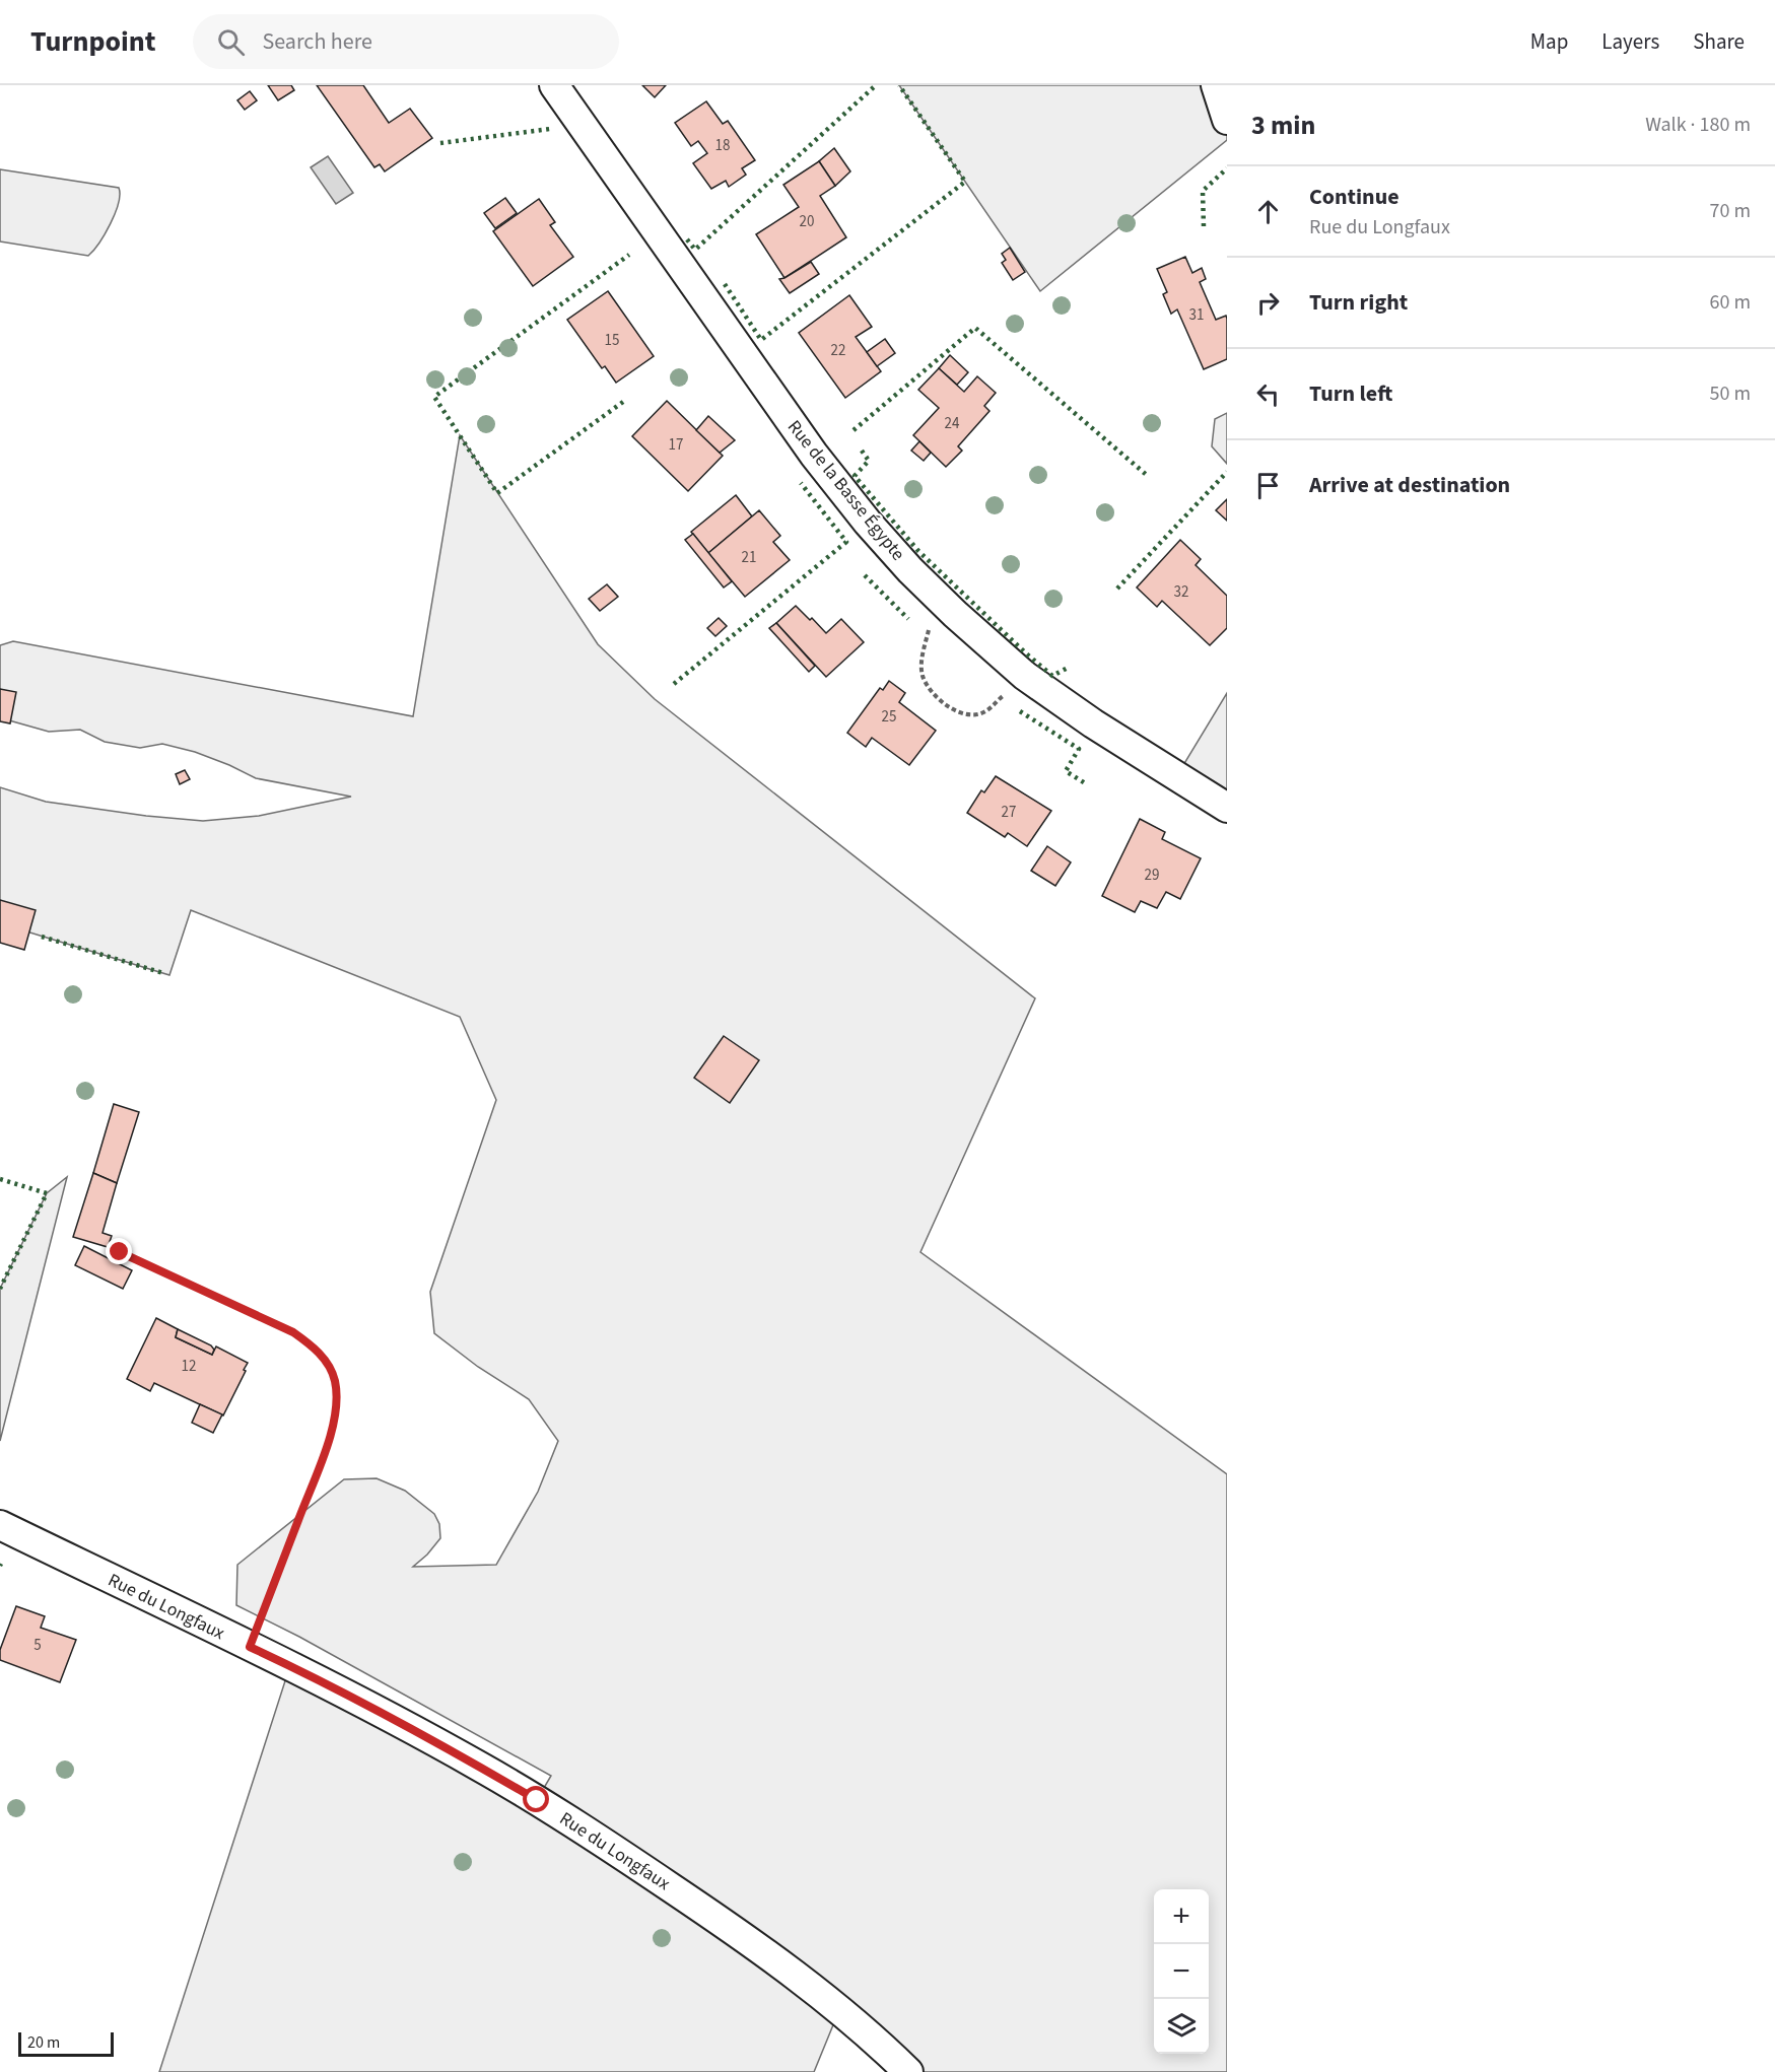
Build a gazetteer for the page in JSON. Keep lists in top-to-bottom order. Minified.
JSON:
{"streets":{"street":["Rue de la Basse Égypte","Rue du Longfaux"]},"house_numbers":["18","20","31","15","22","24","17","21","32","25","27","29","12","5"],"scale_bar":"20 m","page":{"header":"Turnpoint","search":"Search here","nav":["Map","Layers","Share"],"heading":["3 min","Walk · 180 m"],"list":[["Continue","Rue du Longfaux","70 m"],["Turn right","60 m"],["Turn left","50 m"],"Arrive at destination"],"map_buttons":["+","−"],"scale":"20 m"}}
